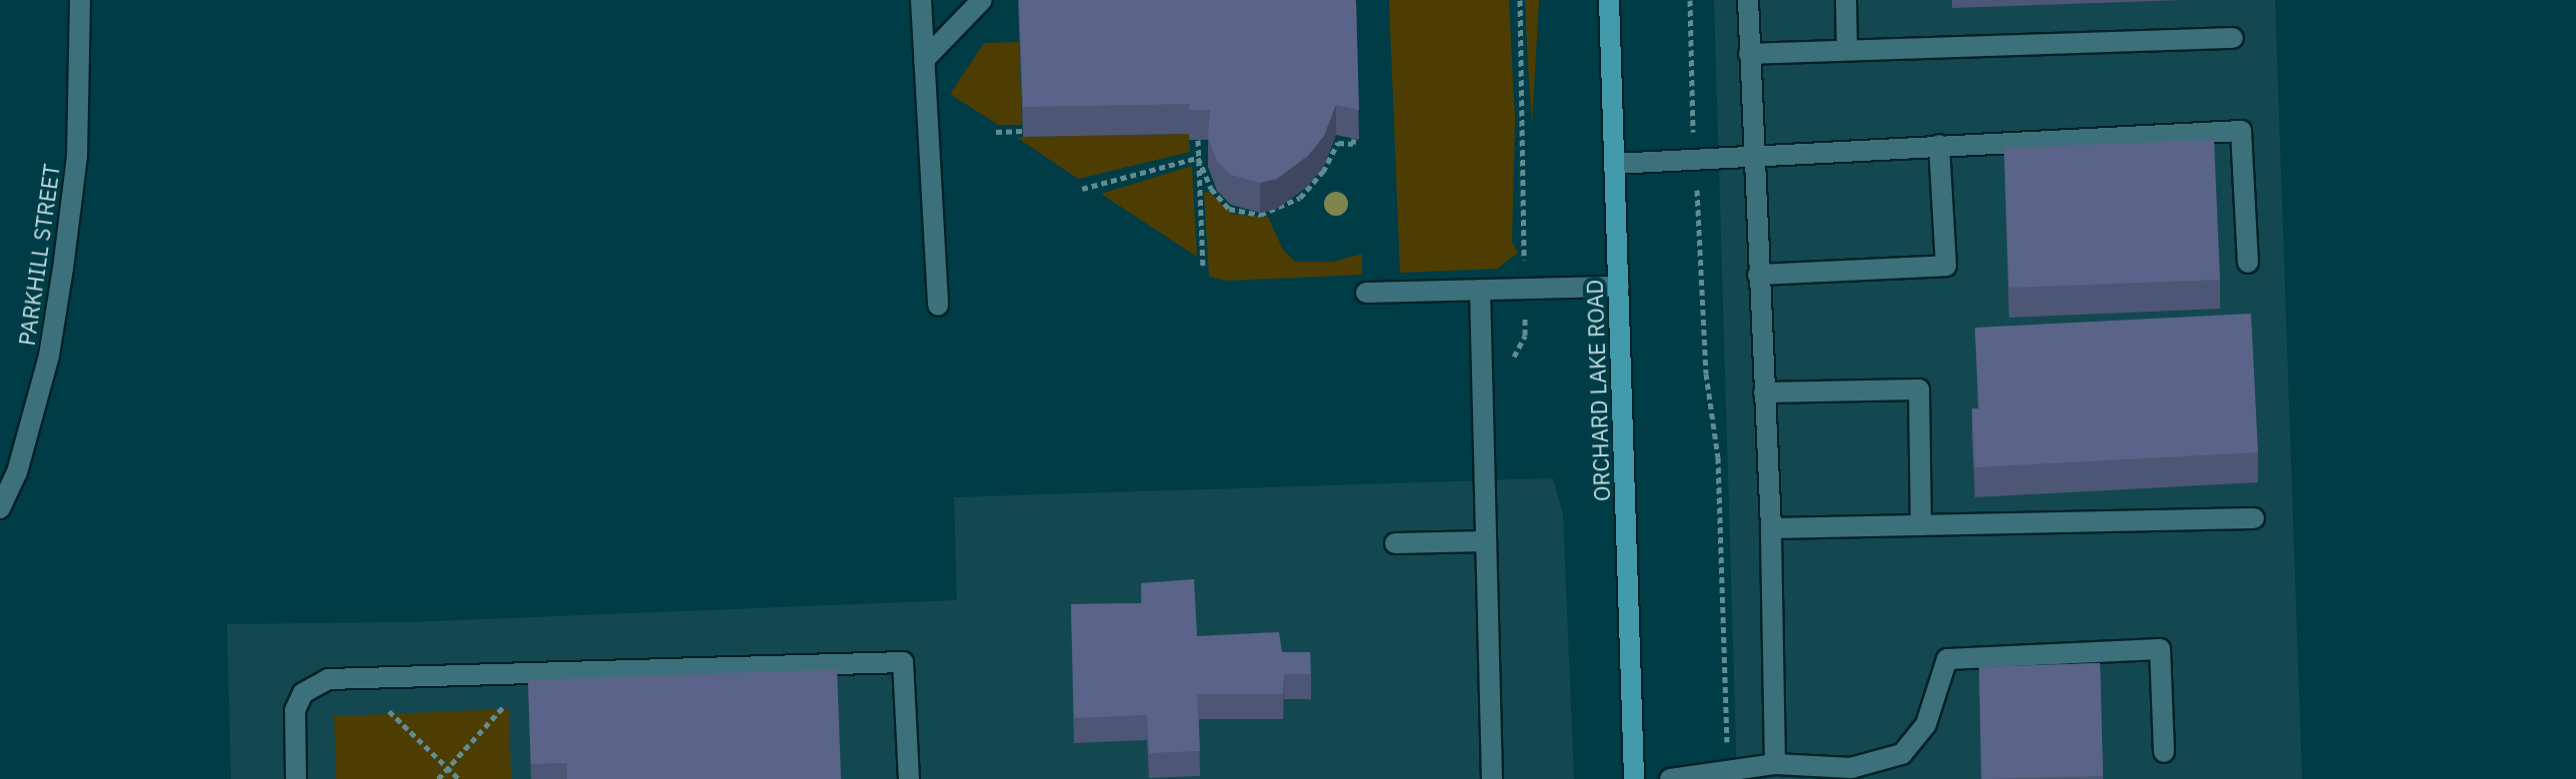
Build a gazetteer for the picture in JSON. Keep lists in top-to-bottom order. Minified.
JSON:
{"streets":{"main road":["ORCHARD LAKE ROAD"],"street":["PARKHILL STREET"]}}
